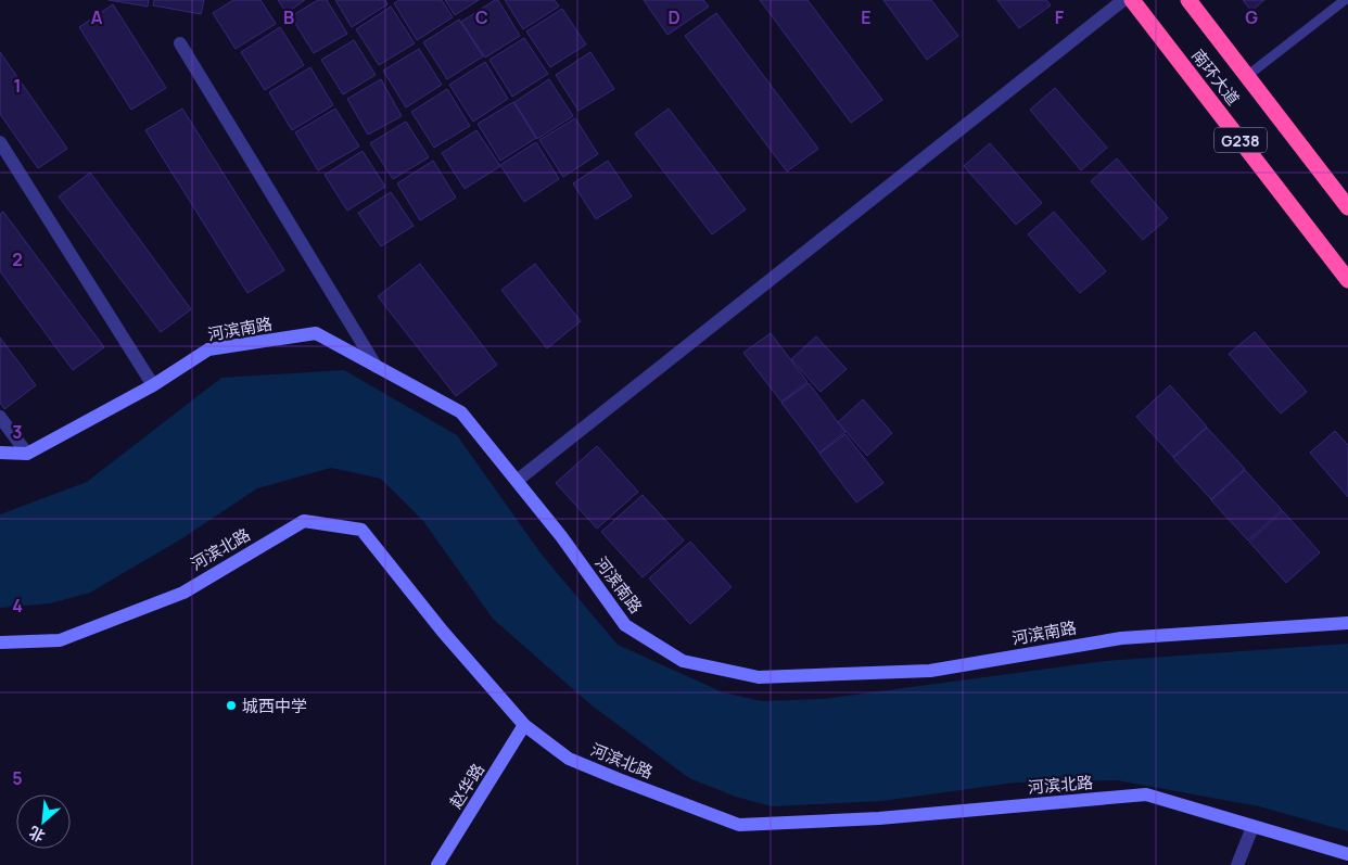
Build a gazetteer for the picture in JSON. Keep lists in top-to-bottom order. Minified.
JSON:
{"streets":{"highway":["南环大道","G238"],"street":["河滨南路","河滨北路","赵华路"]},"crossings":[["河滨北路","赵华路"]],"places":["城西中学"],"north":"bottom left","grid":{"columns":["A","B","C","D","E","F","G"],"rows":["1","2","3","4","5"]}}
